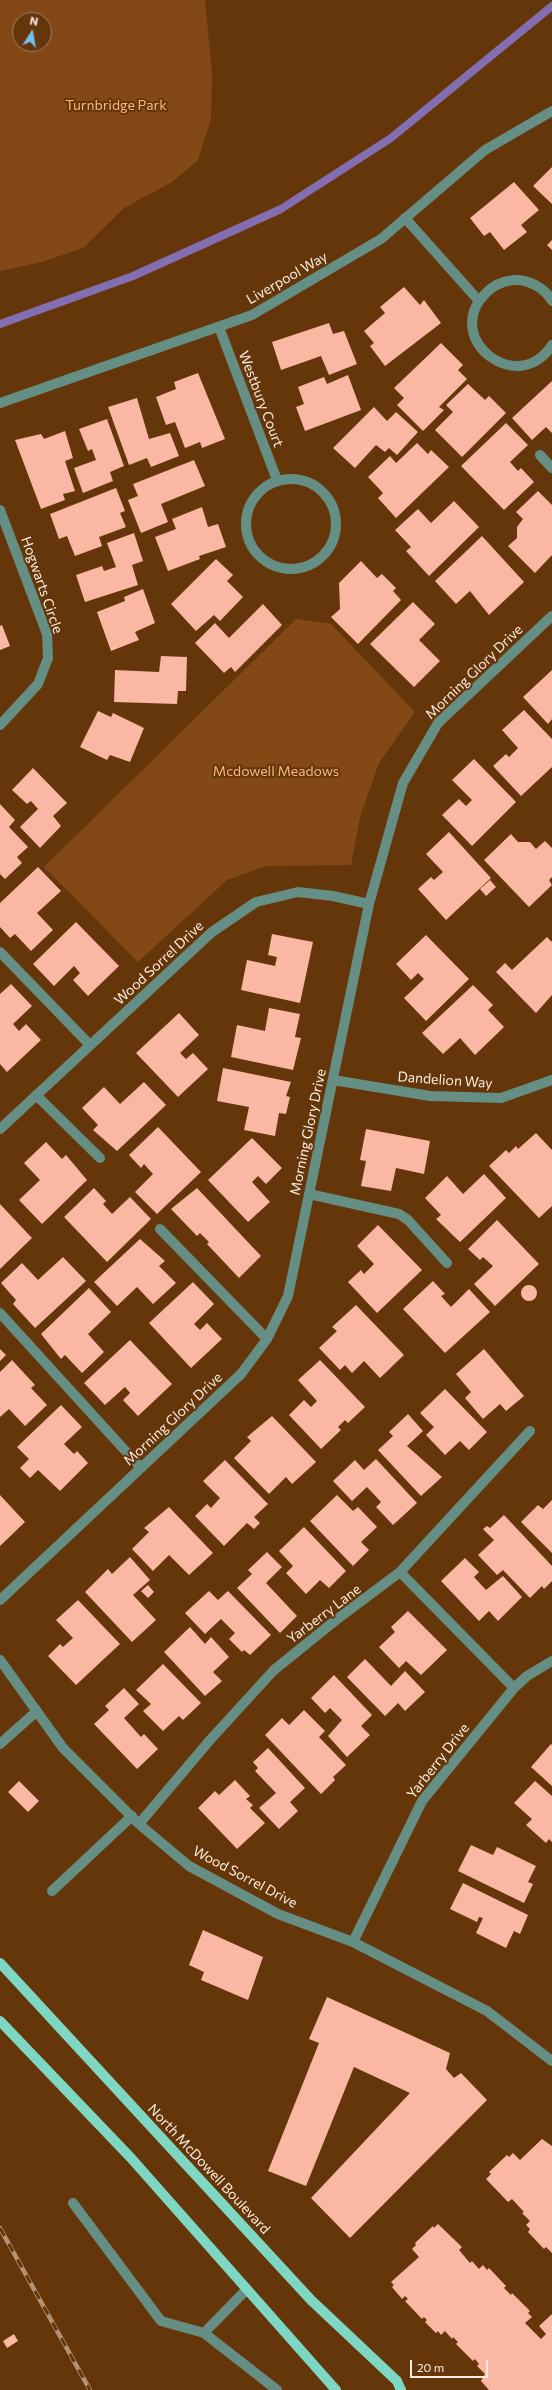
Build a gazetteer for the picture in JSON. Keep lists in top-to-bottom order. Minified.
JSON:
{"streets":{"main road":["North McDowell Boulevard"],"street":["Liverpool Way","Westbury Court","Hogwarts Circle","Morning Glory Drive","Wood Sorrel Drive","Dandelion Way","Yarberry Lane","Yarberry Drive"]},"crossings":[["Liverpool Way","Westbury Court"],["Morning Glory Drive","Wood Sorrel Drive"],["Morning Glory Drive","Dandelion Way"],["Wood Sorrel Drive","Yarberry Lane"],["Wood Sorrel Drive","Yarberry Drive"]],"parks":["Turnbridge Park","Mcdowell Meadows"],"scale_bar":"20 m","north":"top"}
